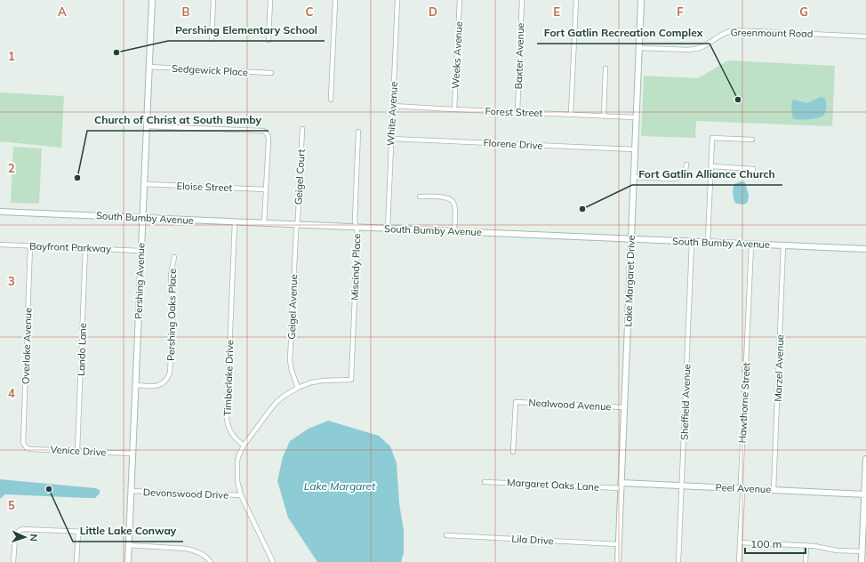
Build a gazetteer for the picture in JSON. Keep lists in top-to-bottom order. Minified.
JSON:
{"streets":{"street":["Greenmount Road","Weeks Avenue","Baxter Avenue","Sedgewick Place","Forest Street","White Avenue","Florene Drive","Geigel Court","Eloise Street","South Bumby Avenue","Bayfront Parkway","Miscindy Place","Pershing Avenue","Lake Margaret Drive","Geigel Avenue","Pershing Oaks Place","Overlake Avenue","Lando Lane","Marzel Avenue","Timberlake Drive","Sheffield Avenue","Hawthorne Street","Nealwood Avenue","Venice Drive","Margaret Oaks Lane","Peel Avenue","Devonswood Drive","Lila Drive"]},"crossings":[["Greenmount Road","Lake Margaret Drive"],["Weeks Avenue","Forest Street"],["Baxter Avenue","Forest Street"],["Sedgewick Place","Pershing Avenue"],["Forest Street","White Avenue"],["Forest Street","Lake Margaret Drive"],["White Avenue","Florene Drive"],["White Avenue","South Bumby Avenue"],["Florene Drive","Lake Margaret Drive"],["Geigel Court","South Bumby Avenue"],["Geigel Court","Geigel Avenue"],["Eloise Street","Pershing Avenue"],["South Bumby Avenue","Miscindy Place"],["South Bumby Avenue","Pershing Avenue"],["South Bumby Avenue","Lake Margaret Drive"],["South Bumby Avenue","Geigel Avenue"],["South Bumby Avenue","Marzel Avenue"],["South Bumby Avenue","Timberlake Drive"],["South Bumby Avenue","Sheffield Avenue"],["South Bumby Avenue","Hawthorne Street"],["Bayfront Parkway","Pershing Avenue"],["Bayfront Parkway","Overlake Avenue"],["Bayfront Parkway","Lando Lane"],["Miscindy Place","Geigel Avenue"],["Pershing Avenue","Pershing Oaks Place"],["Pershing Avenue","Venice Drive"],["Pershing Avenue","Devonswood Drive"],["Lake Margaret Drive","Nealwood Avenue"],["Lake Margaret Drive","Margaret Oaks Lane"],["Lake Margaret Drive","Peel Avenue"],["Lake Margaret Drive","Lila Drive"],["Overlake Avenue","Venice Drive"],["Lando Lane","Venice Drive"],["Marzel Avenue","Peel Avenue"],["Sheffield Avenue","Peel Avenue"],["Hawthorne Street","Peel Avenue"],["Margaret Oaks Lane","Peel Avenue"]],"water":["Lake Margaret"],"places":["Pershing Elementary School","Fort Gatlin Recreation Complex","Church of Christ at South Bumby","Fort Gatlin Alliance Church","Little Lake Conway"],"scale_bar":"100 m","north":"right","grid":{"columns":["A","B","C","D","E","F","G"],"rows":["1","2","3","4","5"]}}
